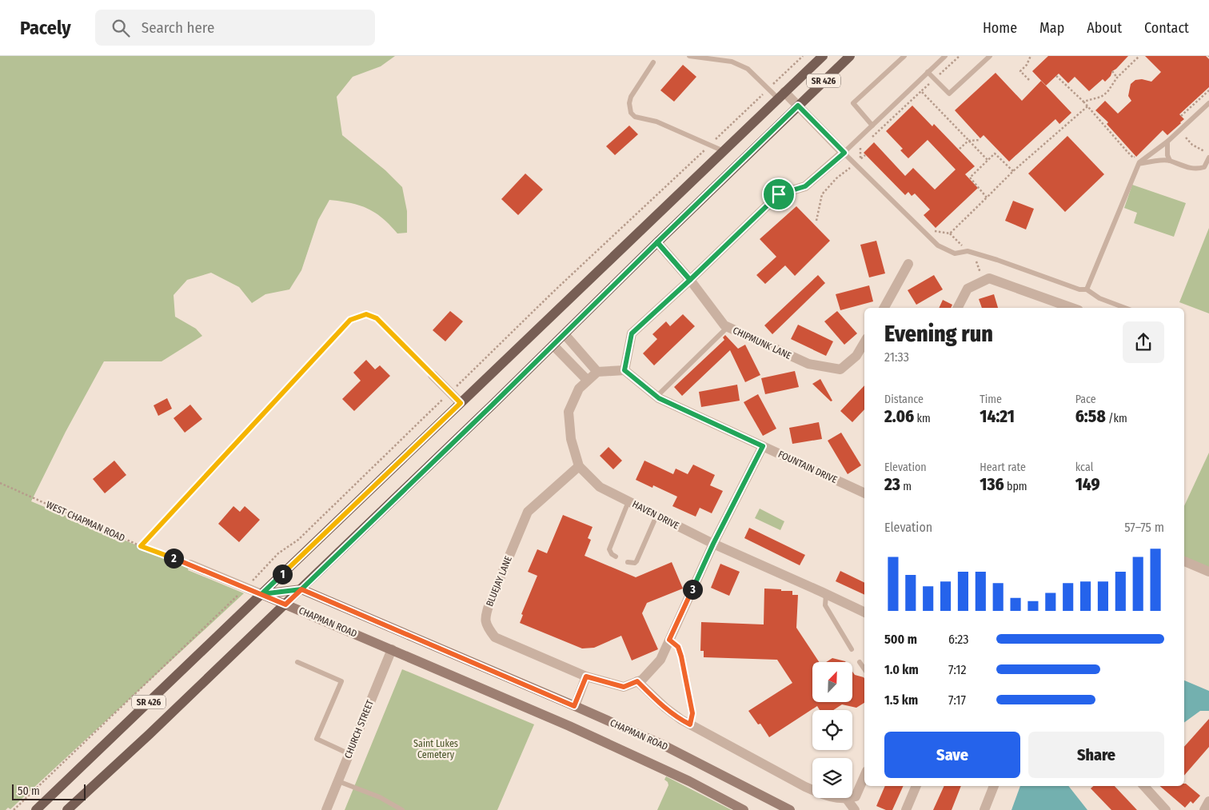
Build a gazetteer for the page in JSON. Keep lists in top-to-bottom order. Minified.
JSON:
{"streets":{"main road":["SR 426"],"street":["CHIPMUNK LANE","FOUNTAIN DRIVE","HAVEN DRIVE","BLUEJAY LANE","CHAPMAN ROAD","CHURCH STREET"],"path":["WEST CHAPMAN ROAD"]},"crossings":[["SR 426","CHIPMUNK LANE"],["SR 426","CHAPMAN ROAD"],["HAVEN DRIVE","BLUEJAY LANE"],["CHAPMAN ROAD","CHURCH STREET"]],"parks":["Saint Lukes Cemetery"],"scale_bar":"50 m","north":"top right","page":{"header":"Pacely","search":"Search here","nav":["Home","Map","About","Contact"],"heading":["Evening run","21:33"],"stats":[["Distance","2.06 km"],["Time","14:21"],["Pace","6:58 /km"],["Elevation","23 m"],["Heart rate","136 bpm"],["kcal","149"]],"chart":["Elevation","57–75 m"],"pins":["2","1","3"],"list":[{"name":"500 m","note":"6:23"},{"name":"1.0 km","note":"7:12"},{"name":"1.5 km","note":"7:17"}],"buttons":["Save","Share"],"scale":"50 m"}}
